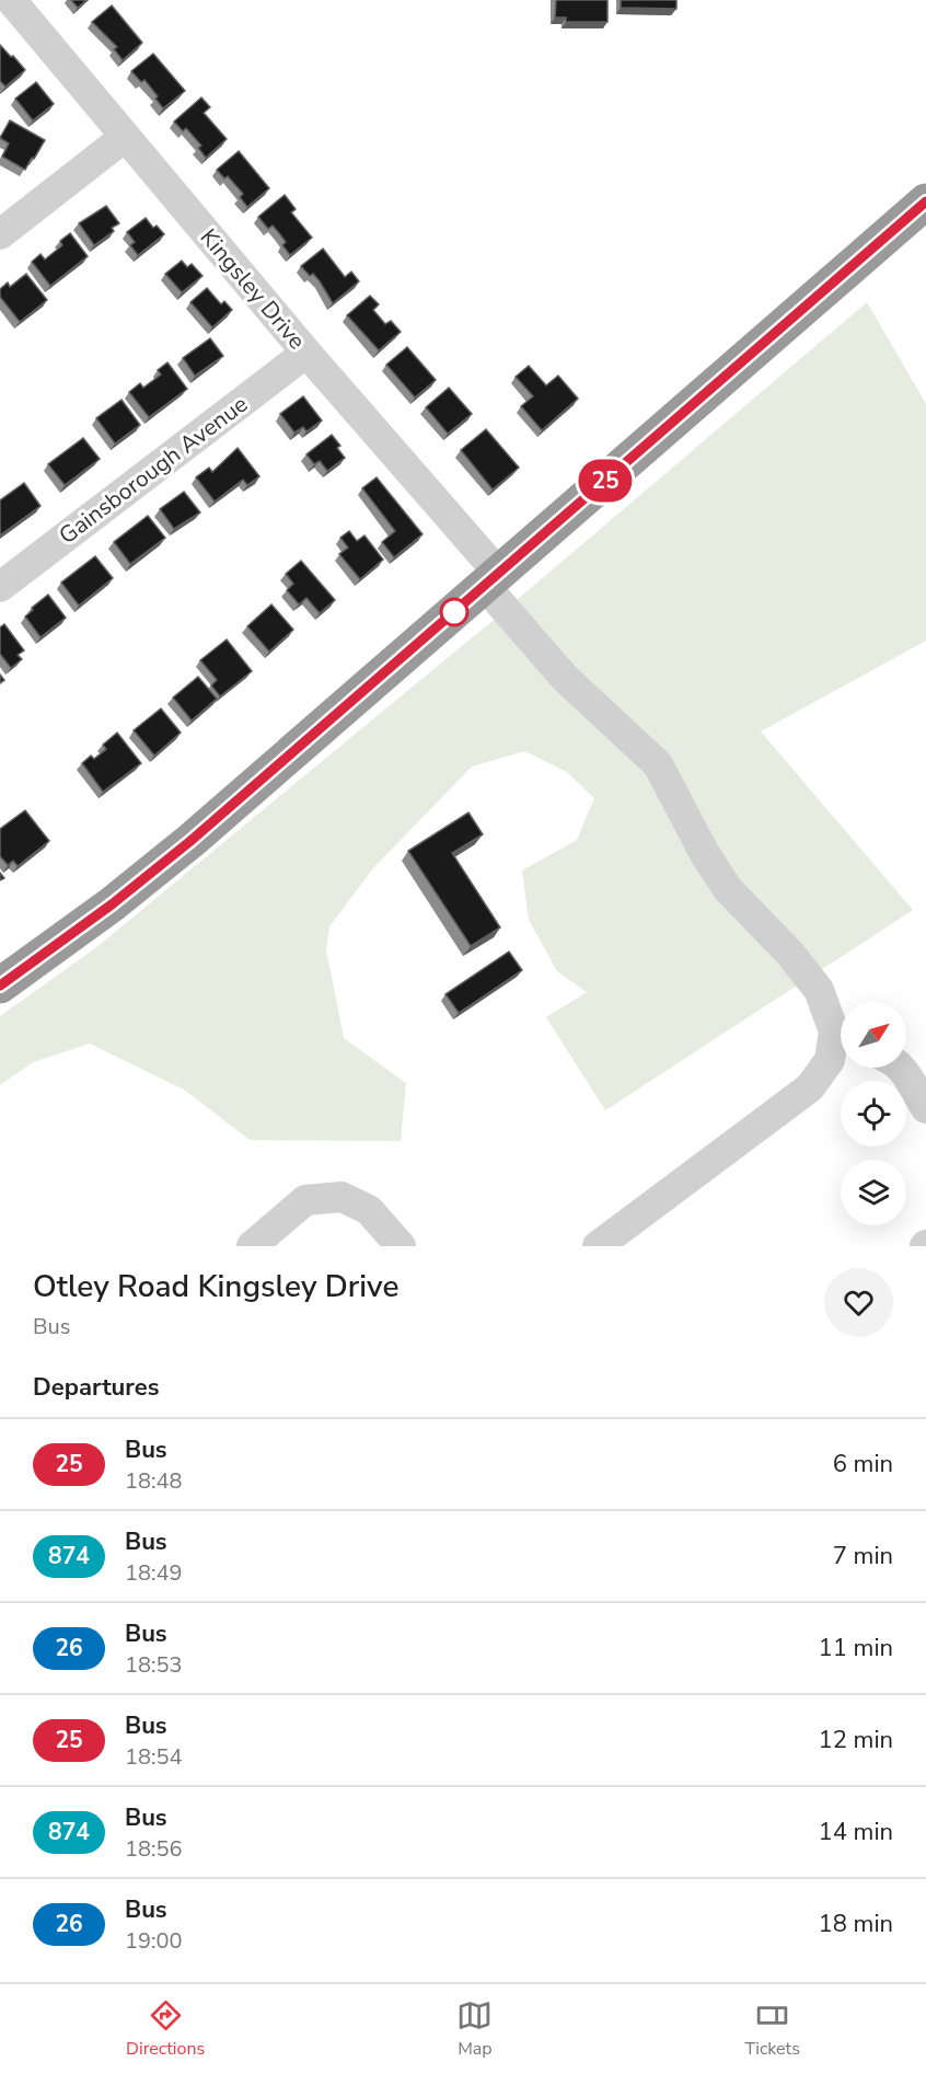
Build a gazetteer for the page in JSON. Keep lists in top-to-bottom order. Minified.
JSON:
{"streets":{"street":["Kingsley Drive","Gainsborough Avenue"]},"crossings":[["Kingsley Drive","Gainsborough Avenue"]],"lines":["bus line 25"],"north":"top right","page":{"on_map":"25","heading":[["Otley Road Kingsley Drive","Bus"],"Departures"],"list":[{"mark":"25","name":"Bus","note":"18:48","value":"6 min"},{"mark":"874","name":"Bus","note":"18:49","value":"7 min"},{"mark":"26","name":"Bus","note":"18:53","value":"11 min"},{"mark":"25","name":"Bus","note":"18:54","value":"12 min"},{"mark":"874","name":"Bus","note":"18:56","value":"14 min"},{"mark":"26","name":"Bus","note":"19:00","value":"18 min"}],"tabs":["Directions","Map","Tickets"]}}
